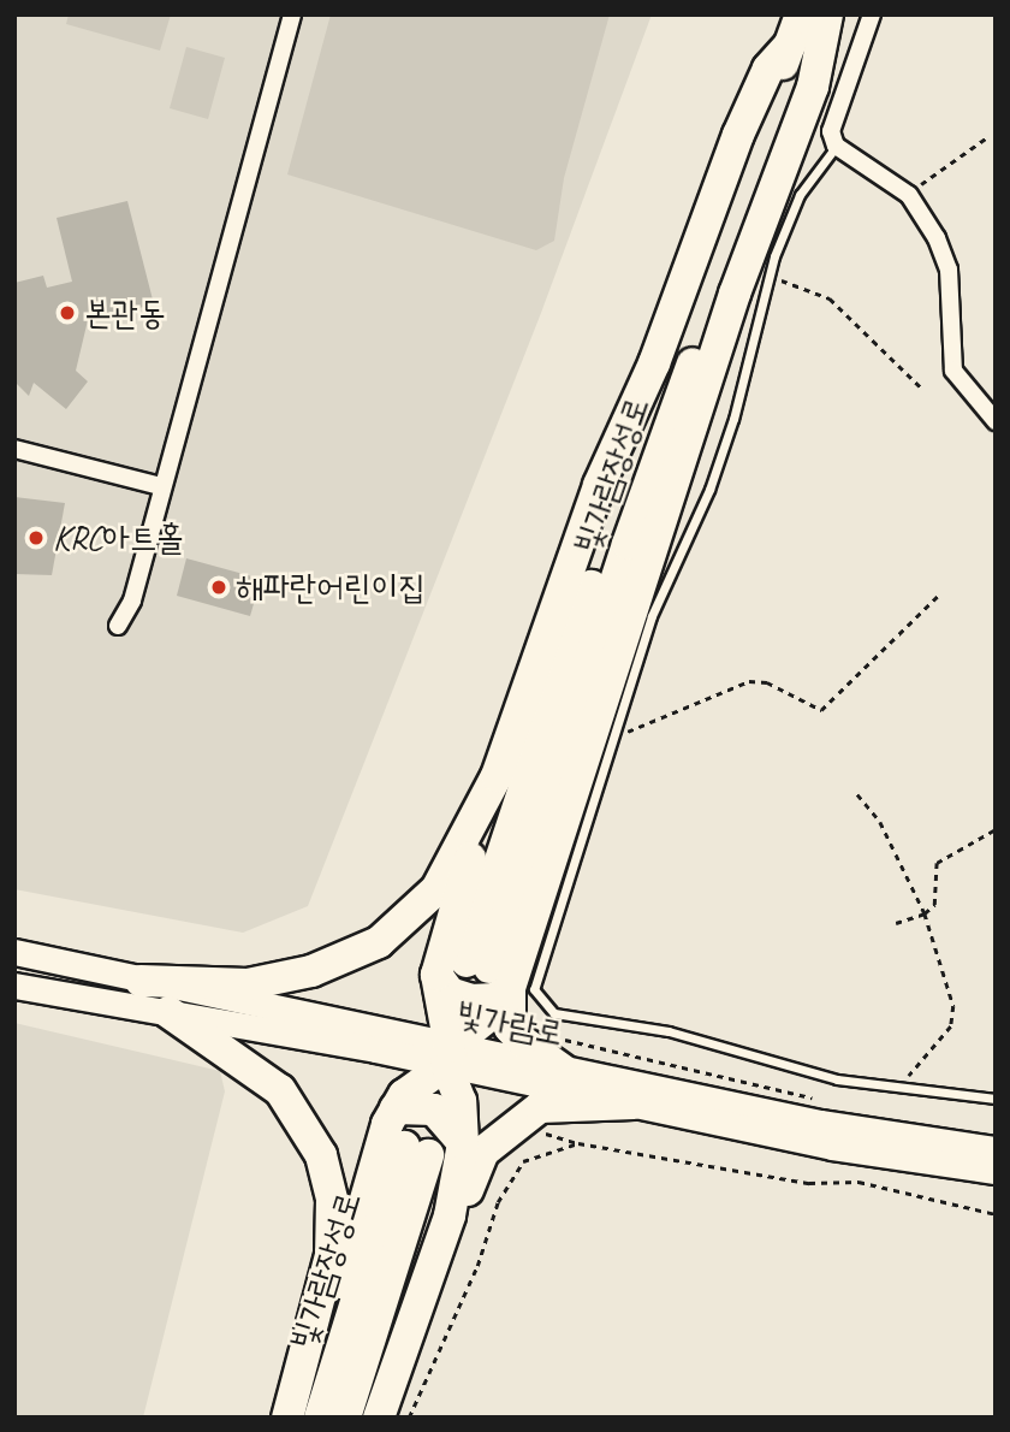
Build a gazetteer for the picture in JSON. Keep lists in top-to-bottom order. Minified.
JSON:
{"streets":{"highway":["빛가람장성로"],"main road":["빛가람로"]},"places":["본관동","KRC아트홀","해파란어린이집"]}
